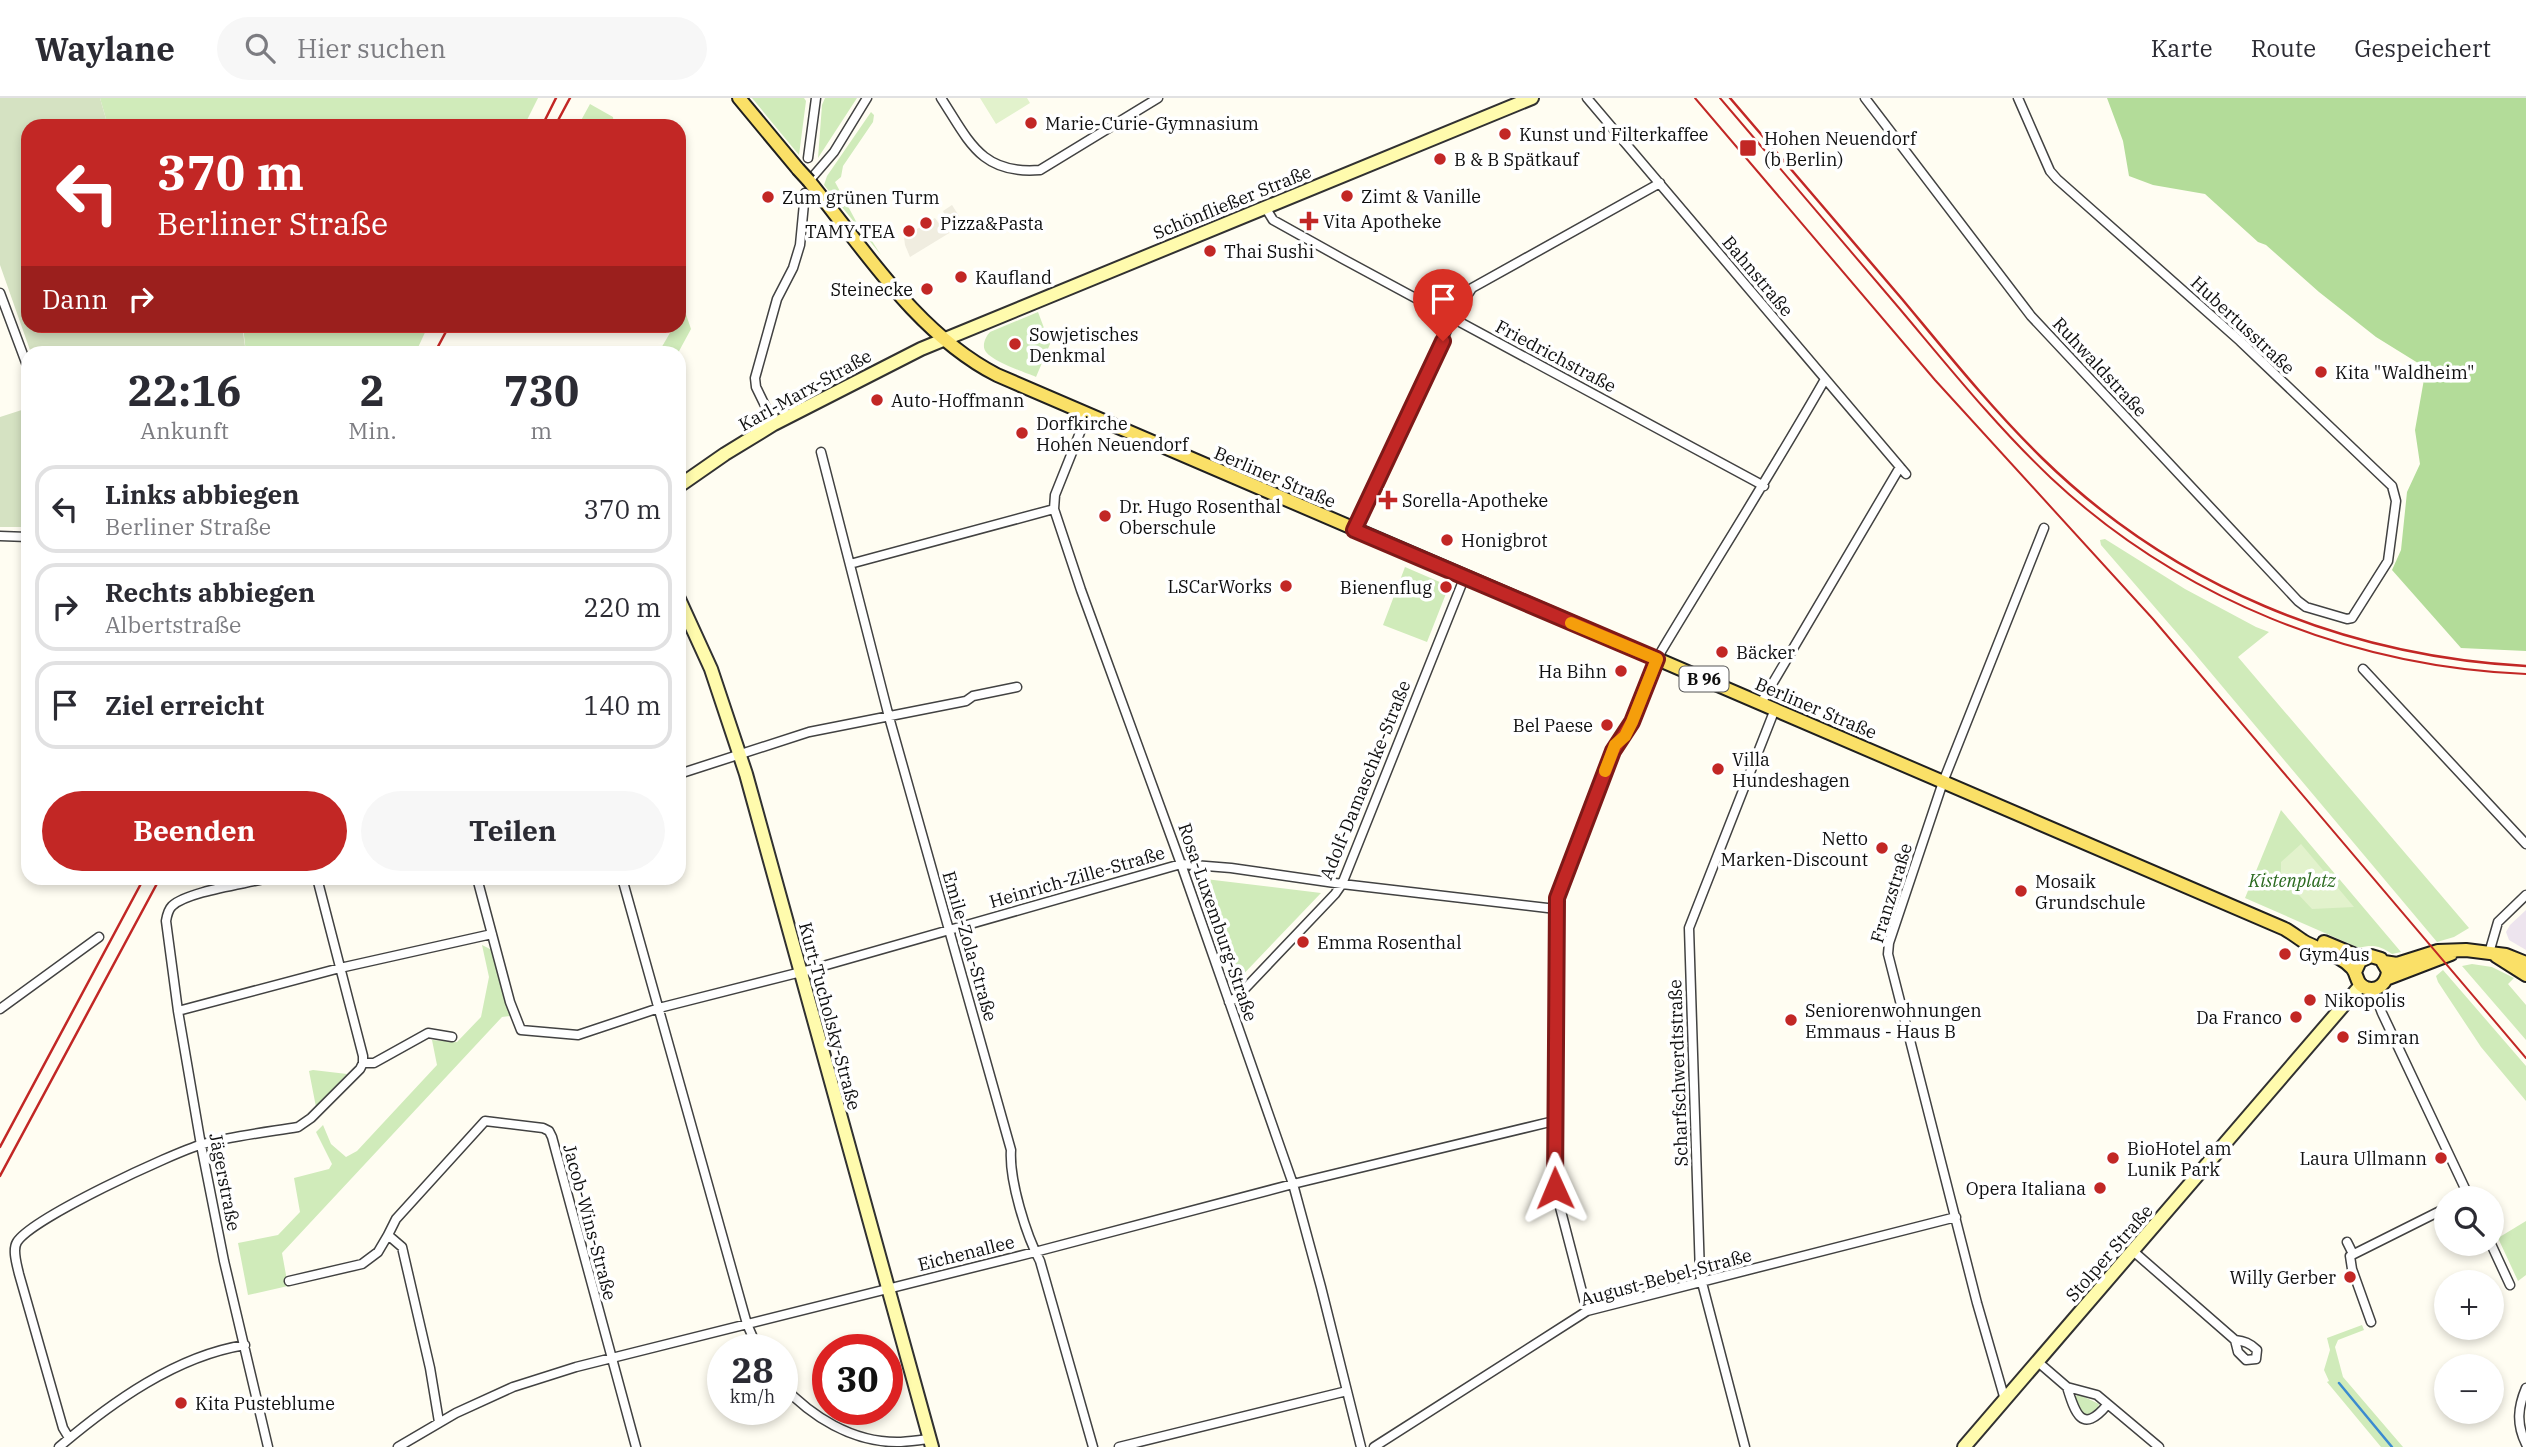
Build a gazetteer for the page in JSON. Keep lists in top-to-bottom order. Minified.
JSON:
{"streets":{"main road":["Schönfließer Straße","Karl-Marx-Straße","Berliner Straße","B 96","Kurt-Tucholsky-Straße","Stolper Straße"],"street":["Bahnstraße","Hubertusstraße","Friedrichstraße","Ruhwaldstraße","Adolf-Damaschke-Straße","Heinrich-Zille-Straße","Franzstraße","Rosa-Luxemburg-Straße","Emile-Zola-Straße","Scharfschwerdtstraße","Jägerstraße","Jacob-Wins-Straße","Eichenallee","August-Bebel-Straße"]},"crossings":[["Schönfließer Straße","Friedrichstraße"],["Schönfließer Straße","Karl-Marx-Straße"],["Schönfließer Straße","Berliner Straße"],["Schönfließer Straße","B 96"],["Bahnstraße","Berliner Straße"],["Hubertusstraße","Ruhwaldstraße"],["Karl-Marx-Straße","Berliner Straße"],["Karl-Marx-Straße","B 96"],["Berliner Straße","B 96"],["Berliner Straße","Adolf-Damaschke-Straße"],["Berliner Straße","Franzstraße"],["Berliner Straße","Scharfschwerdtstraße"],["Berliner Straße","Stolper Straße"],["B 96","Stolper Straße"],["Adolf-Damaschke-Straße","Heinrich-Zille-Straße"],["Adolf-Damaschke-Straße","Rosa-Luxemburg-Straße"],["Heinrich-Zille-Straße","Rosa-Luxemburg-Straße"],["Heinrich-Zille-Straße","Emile-Zola-Straße"],["Heinrich-Zille-Straße","Kurt-Tucholsky-Straße"],["Franzstraße","Stolper Straße"],["Franzstraße","August-Bebel-Straße"],["Rosa-Luxemburg-Straße","Eichenallee"],["Emile-Zola-Straße","Eichenallee"],["Kurt-Tucholsky-Straße","Eichenallee"],["Scharfschwerdtstraße","August-Bebel-Straße"],["Jacob-Wins-Straße","Eichenallee"]],"parks":["Kistenplatz"],"places":{"other":["Marie-Curie-Gymnasium","Kunst und Filterkaffee","B & B Spätkauf","Zimt & Vanille","Zum grünen Turm","Pizza&Pasta","TAMY TEA","Thai Sushi","Kaufland","Steinecke","Sowjetisches Denkmal","Kita \"Waldheim\"","Auto-Hoffmann","Dorfkirche Hohen Neuendorf","Dr. Hugo Rosenthal Oberschule","Honigbrot","LSCarWorks","Bienenflug","Bäcker","Ha Bihn","Bel Paese","Villa Hundeshagen","Netto Marken-Discount","Mosaik Grundschule","Emma Rosenthal","Gym4us","Nikopolis","Da Franco","Seniorenwohnungen Emmaus - Haus B","Simran","BioHotel am Lunik Park","Laura Ullmann","Opera Italiana","Willy Gerber","Kita Pusteblume"],"transit":["Hohen Neuendorf (b Berlin)"],"health":["Vita Apotheke","Sorella-Apotheke"]},"page":{"header":"Waylane","search":"Hier suchen","nav":["Karte","Route","Gespeichert"],"turn":["370 m","Berliner Straße"],"then":"Dann","eta":["22:16","Ankunft","2","Min.","730","m"],"list":[{"name":"Links abbiegen","note":"Berliner Straße","value":"370 m"},{"name":"Rechts abbiegen","note":"Albertstraße","value":"220 m"},{"name":"Ziel erreicht","value":"140 m"}],"buttons":["Beenden","Teilen"],"map_buttons":["+","−"],"speed":"28 km/h","limit":"30"}}
